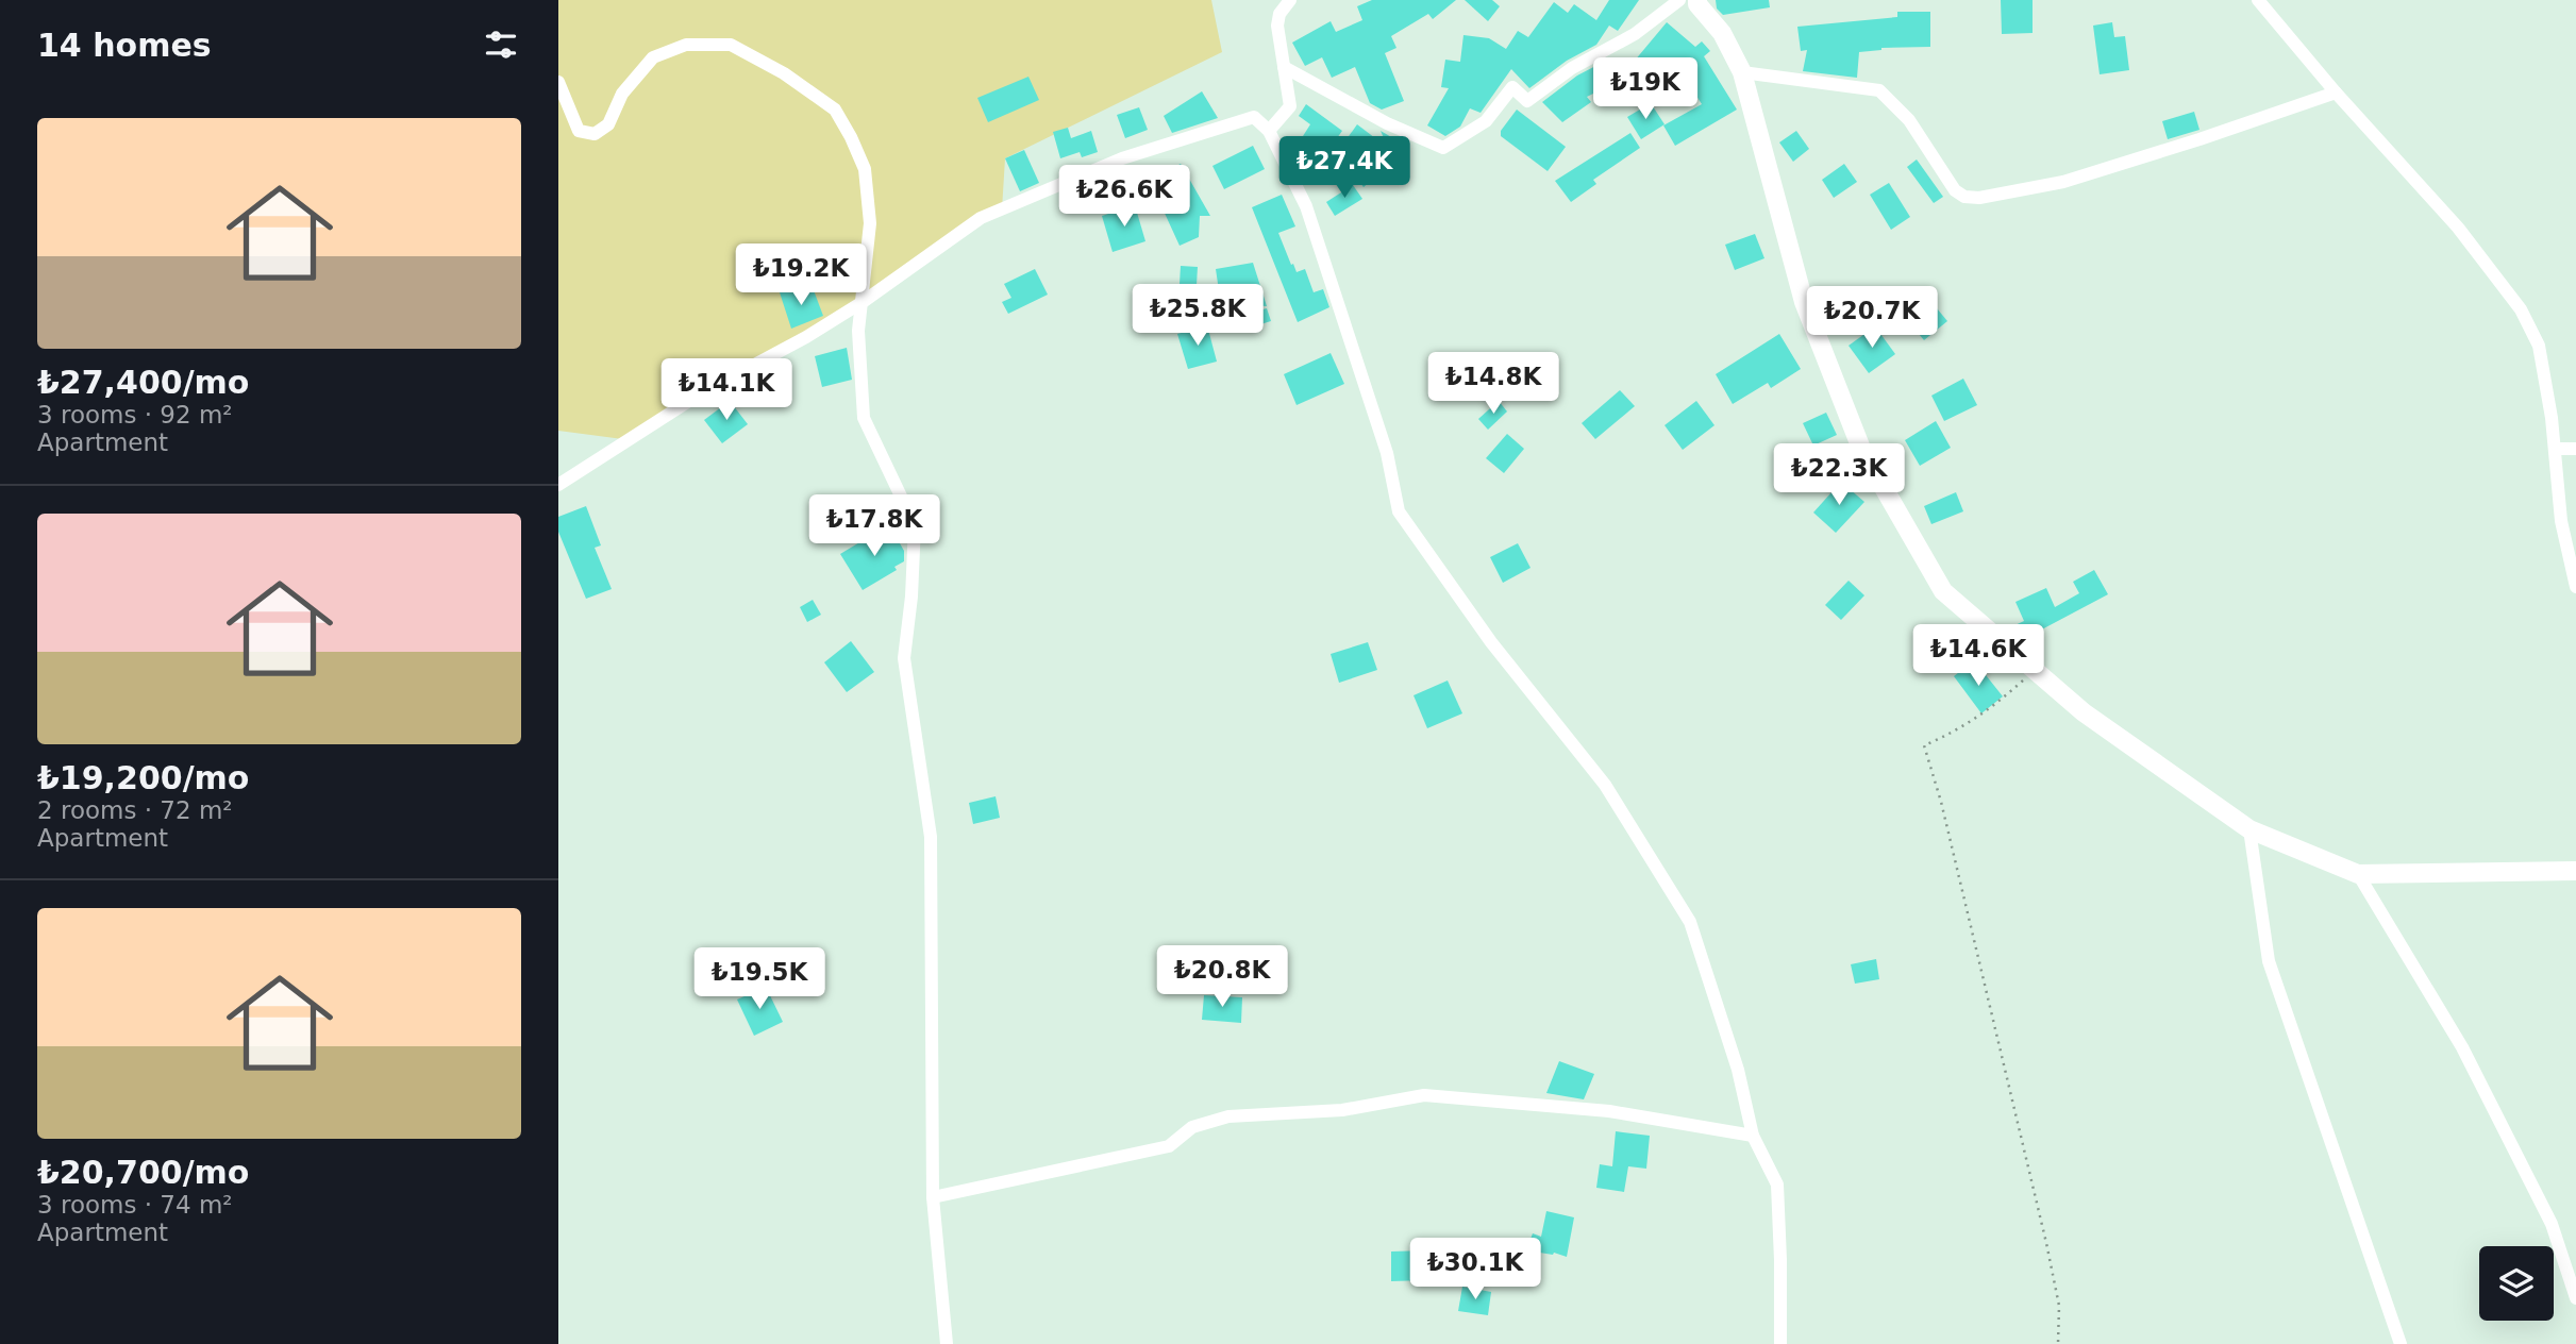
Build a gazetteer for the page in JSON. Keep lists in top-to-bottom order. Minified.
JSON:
{"page":{"heading":"14 homes","price":["₺19K","₺27.4K","₺26.6K","₺19.2K","₺25.8K","₺20.7K","₺14.8K","₺14.1K","₺22.3K","₺17.8K","₺14.6K","₺20.8K","₺19.5K","₺30.1K"],"list":[{"name":"₺27,400/mo","note":"3 rooms · 92 m² · Apartment"},{"name":"₺19,200/mo","note":"2 rooms · 72 m² · Apartment"},{"name":"₺20,700/mo","note":"3 rooms · 74 m² · Apartment"}]}}
